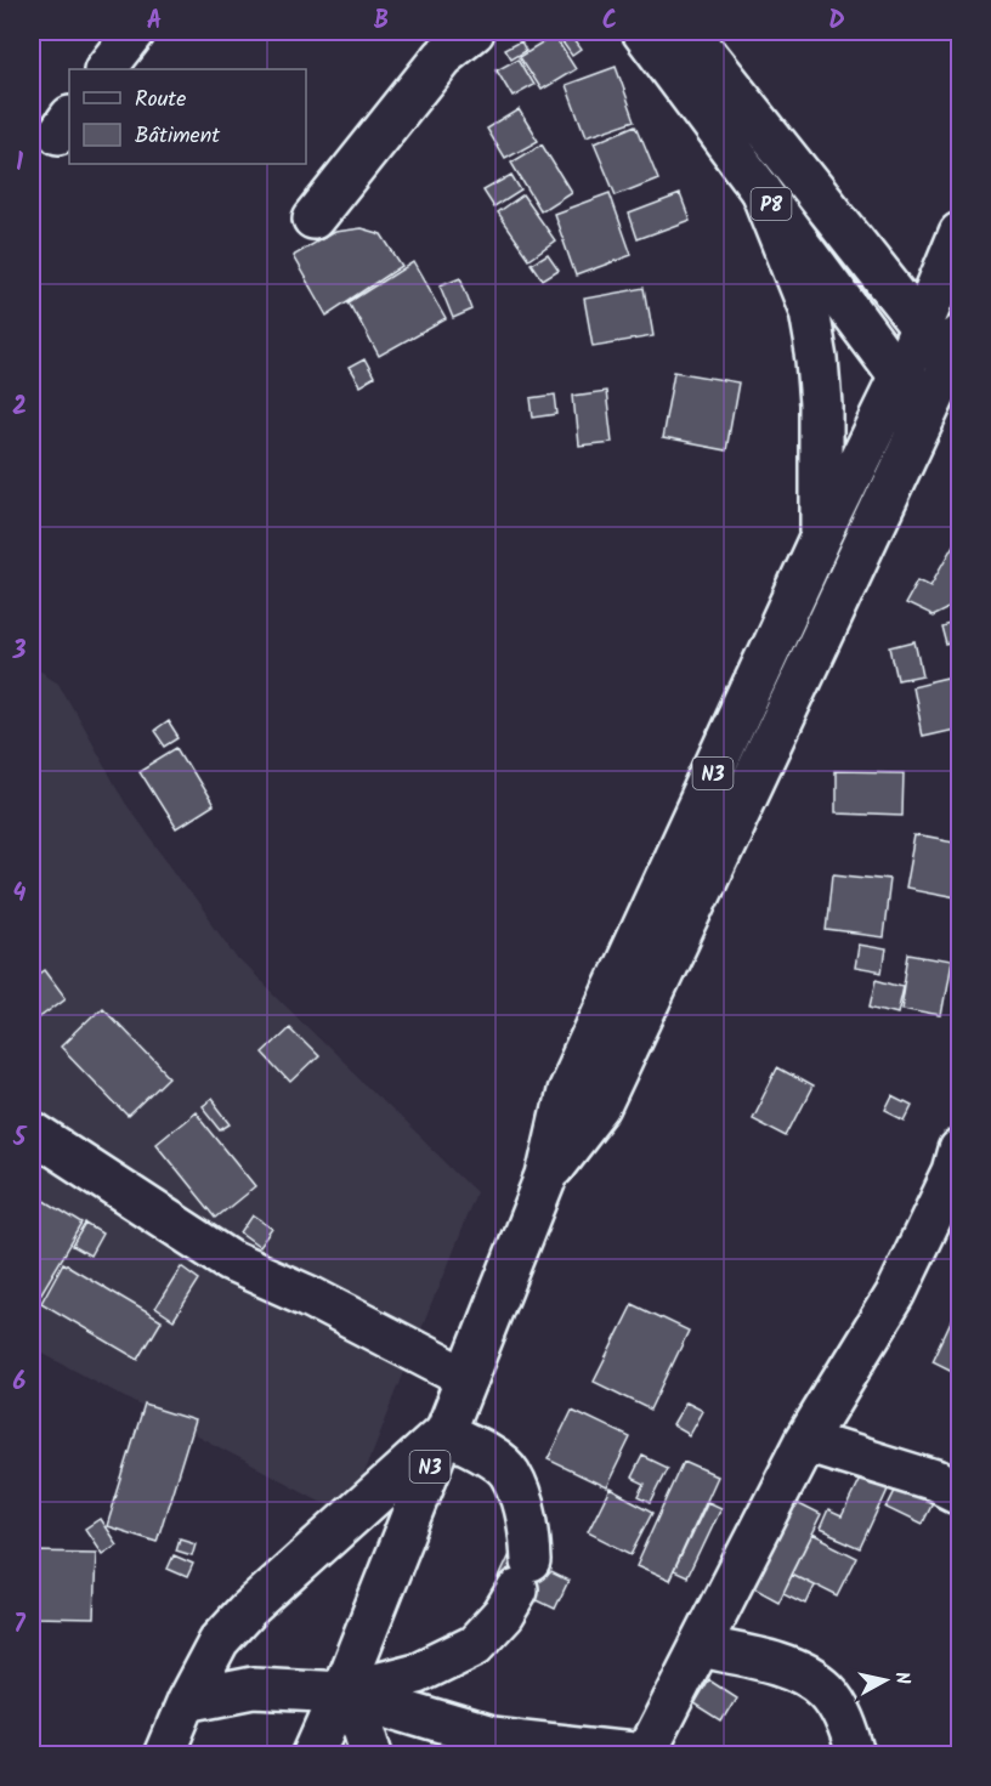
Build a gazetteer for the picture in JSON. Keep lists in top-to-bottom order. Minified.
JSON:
{"streets":{"main road":["P8","N3"]},"crossings":[["P8","N3"]],"legend":["Route","Bâtiment"],"north":"right","grid":{"columns":["A","B","C","D"],"rows":["1","2","3","4","5","6","7"]}}
